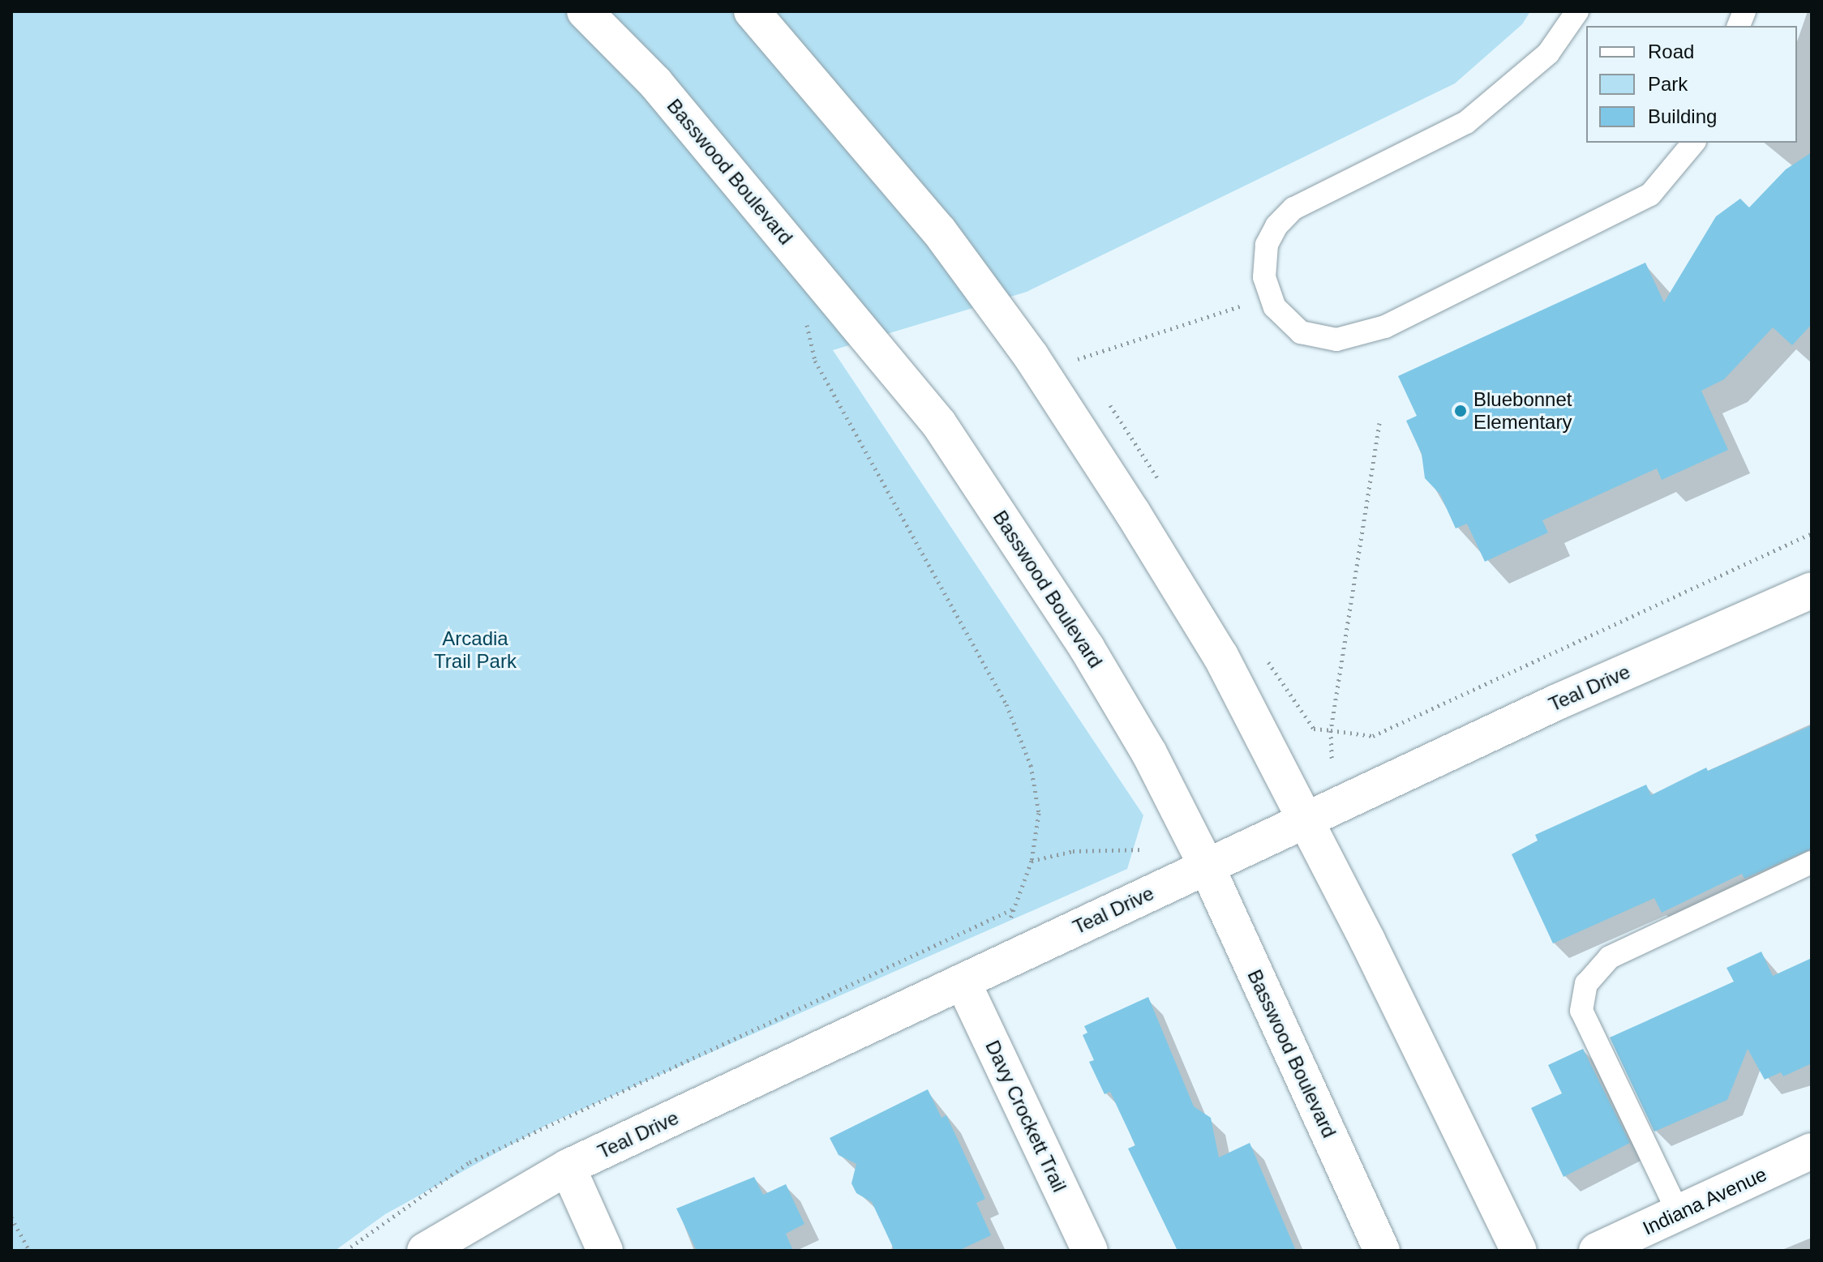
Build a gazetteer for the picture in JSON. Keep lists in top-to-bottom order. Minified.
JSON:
{"streets":{"main road":["Basswood Boulevard","Teal Drive","Davy Crockett Trail","Indiana Avenue"]},"crossings":[["Basswood Boulevard","Teal Drive"],["Teal Drive","Davy Crockett Trail"]],"parks":["Arcadia Trail Park"],"places":["Bluebonnet Elementary"],"legend":["Road","Park","Building"]}
